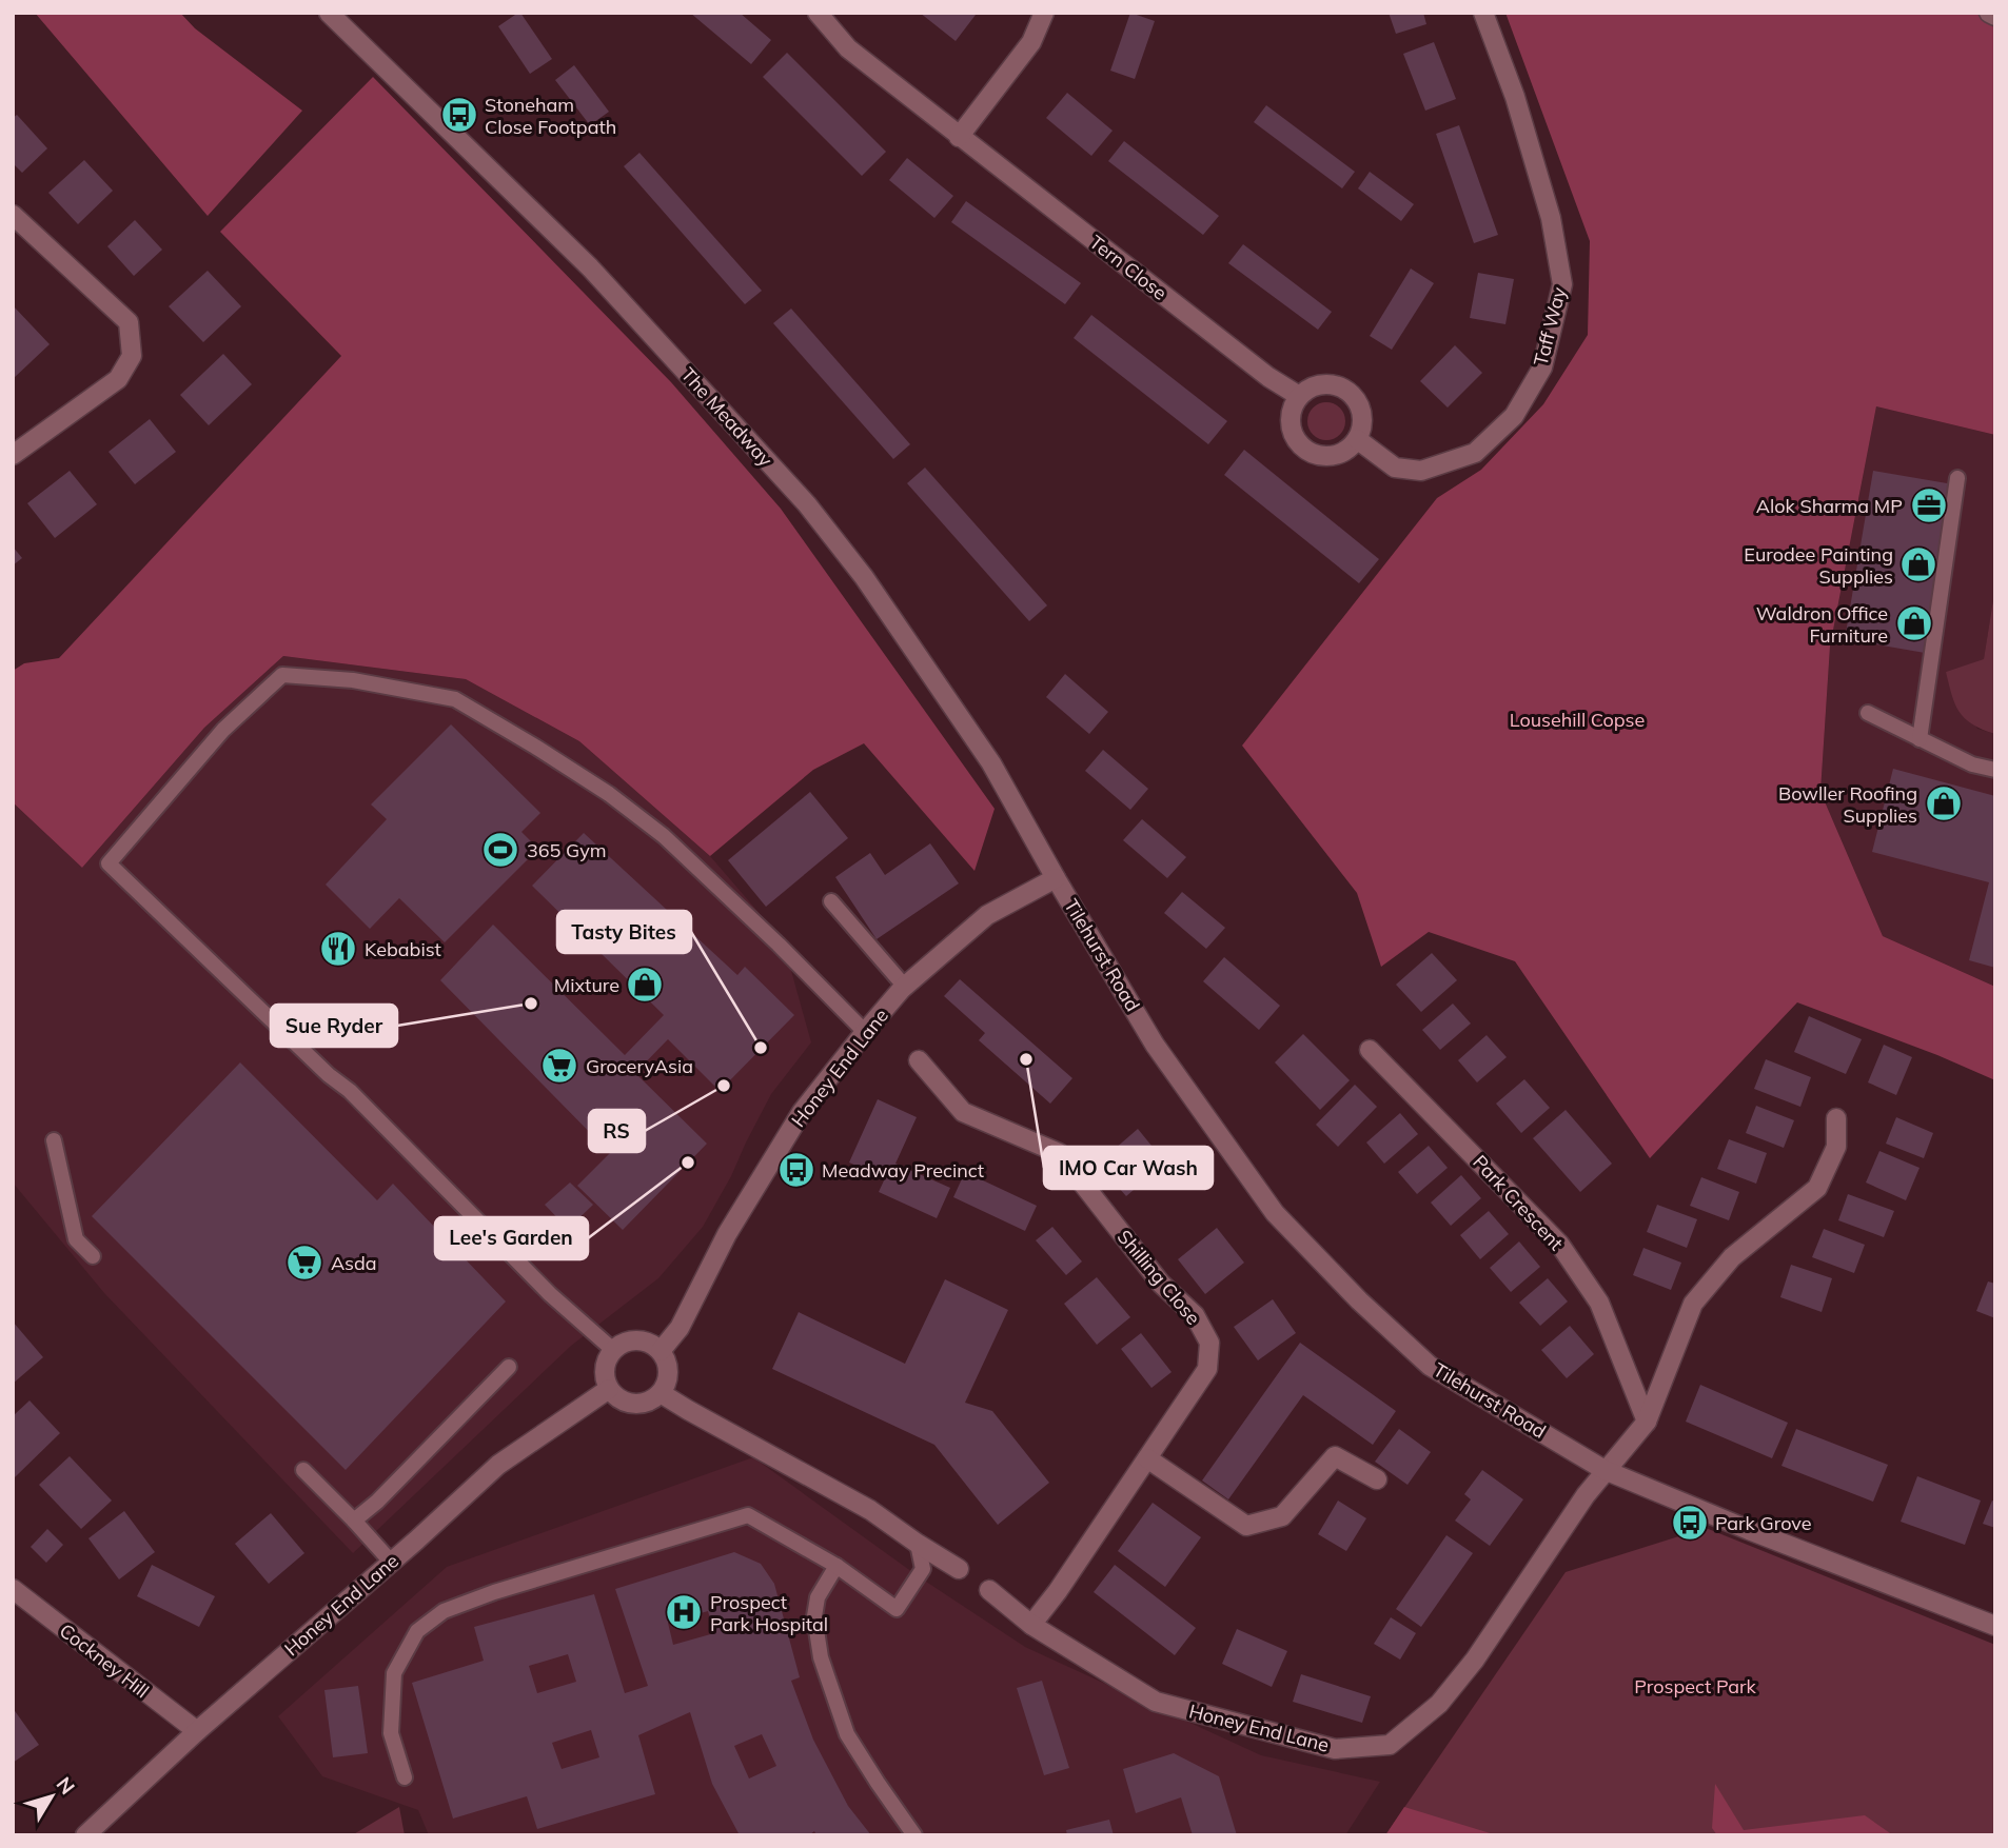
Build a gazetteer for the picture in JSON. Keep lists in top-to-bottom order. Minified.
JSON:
{"streets":{"street":["Tern Close","Taff Way","The Meadway","Tilehurst Road","Honey End Lane","Park Crescent","Shilling Close","Cockney Hill"]},"crossings":[["Tern Close","Taff Way"],["The Meadway","Tilehurst Road"],["The Meadway","Honey End Lane"],["Tilehurst Road","Honey End Lane"],["Honey End Lane","Shilling Close"],["Honey End Lane","Cockney Hill"]],"parks":["Lousehill Copse","Prospect Park"],"places":{"bus stop":["Stoneham Close Footpath","Meadway Precinct","Park Grove"],"office":["Alok Sharma MP"],"shop":["Eurodee Painting Supplies","Waldron Office Furniture","Bowller Roofing Supplies","Mixture"],"sports":["365 Gym"],"restaurant":["Kebabist"],"other":["Sue Ryder","Tasty Bites","IMO Car Wash","RS","Lee's Garden"],"supermarket":["GroceryAsia","Asda"],"hospital":["Prospect Park Hospital"]},"north":"top right"}
